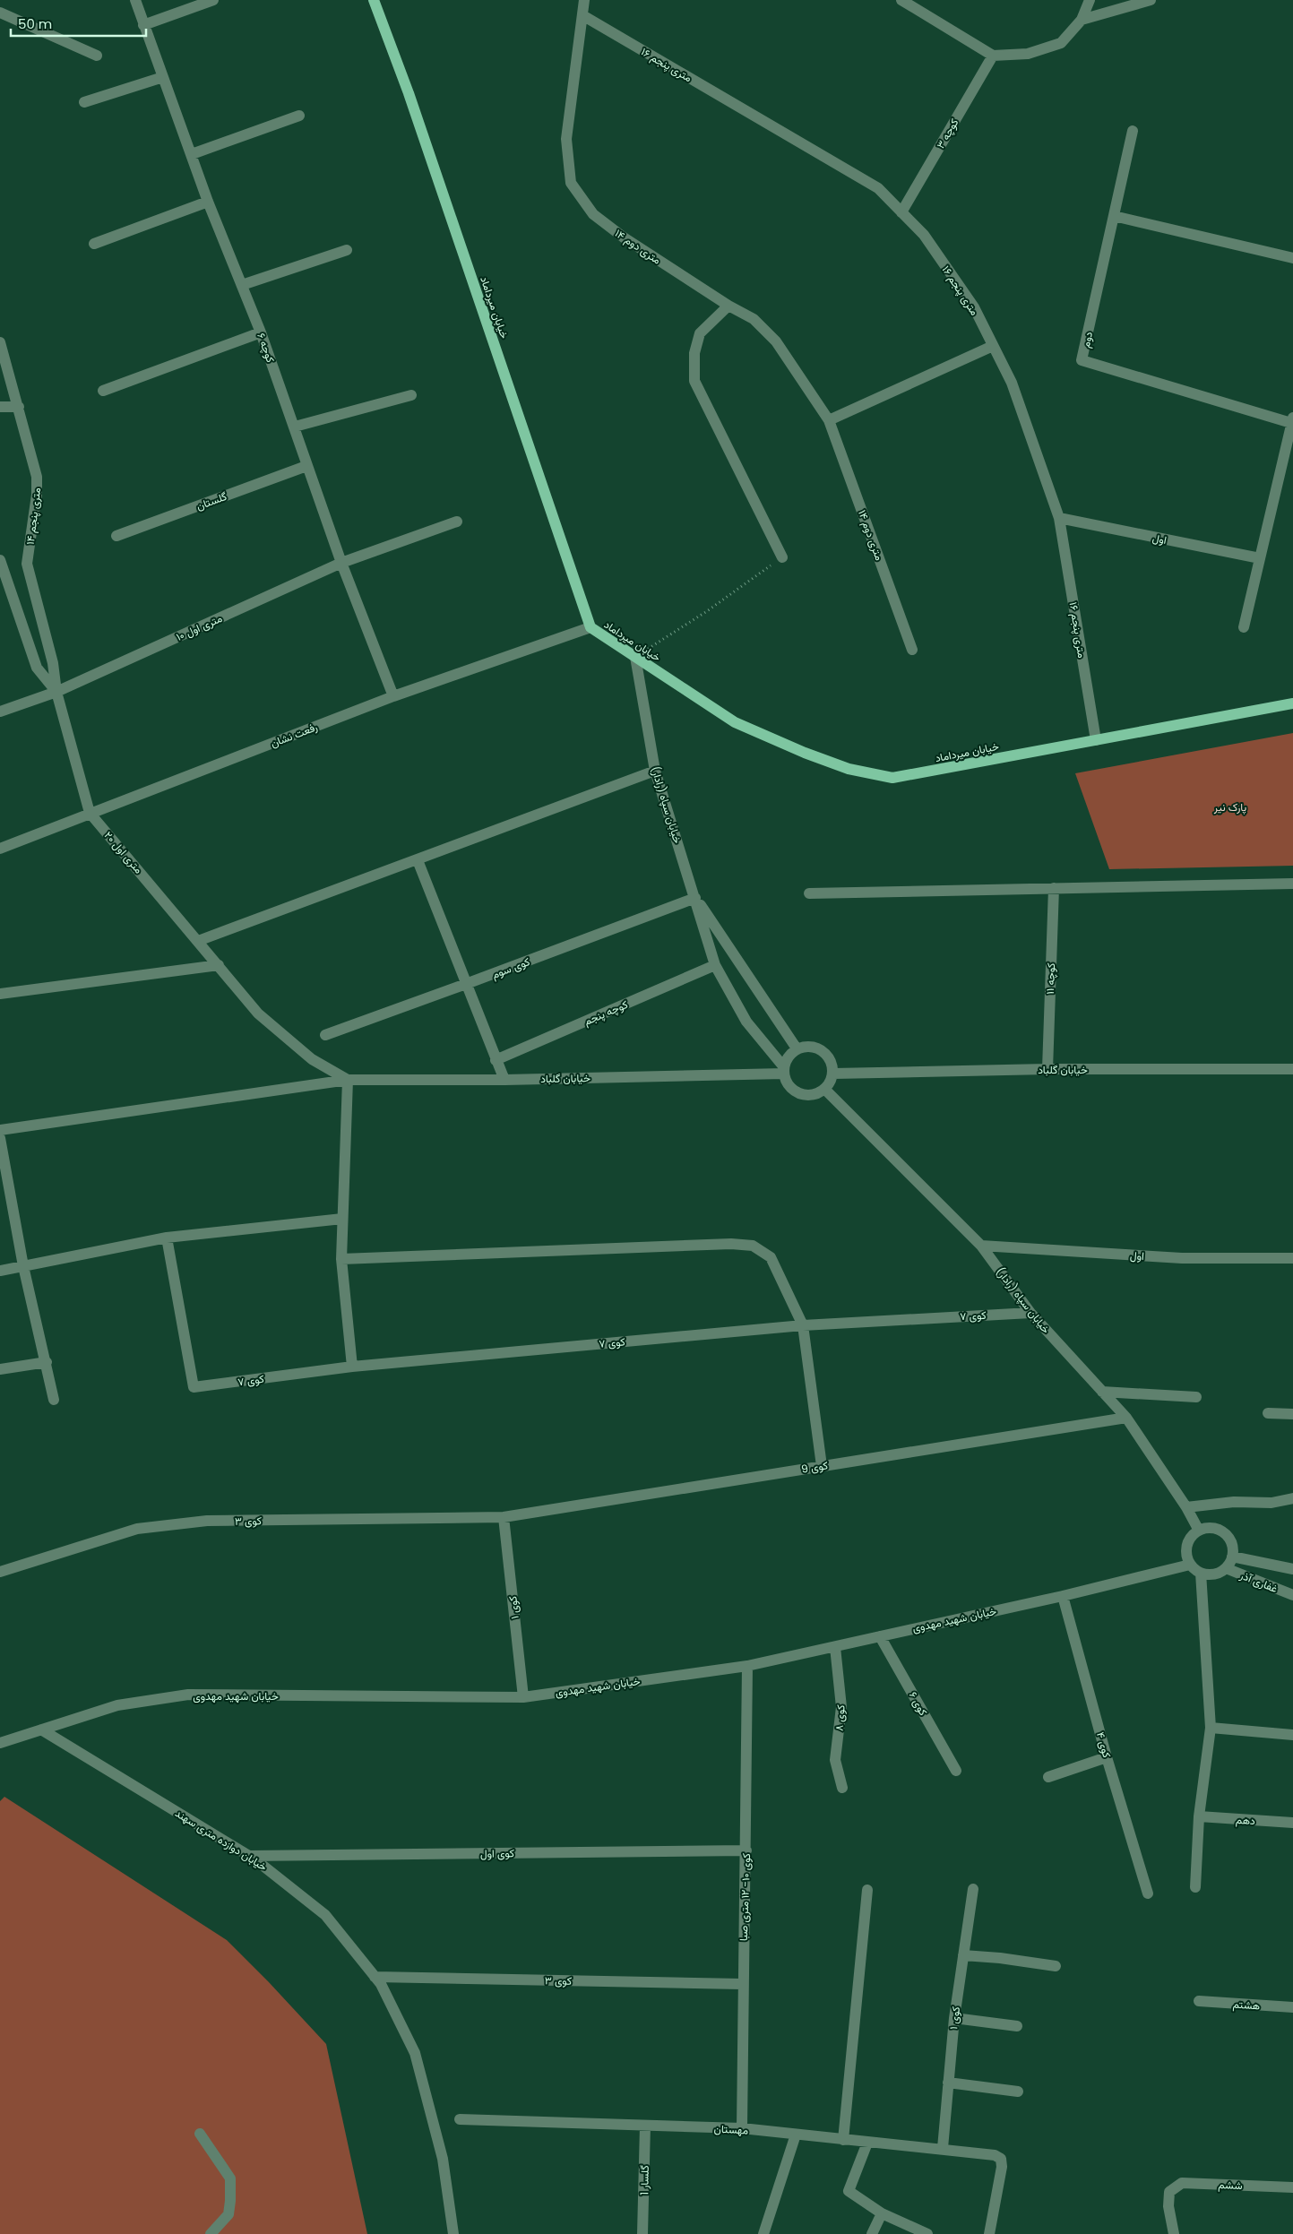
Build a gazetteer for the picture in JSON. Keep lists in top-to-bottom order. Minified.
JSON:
{"streets":{"main road":["خیابان میرداماد"],"street":["۱۶ متری پنجم","کوچه ۳","۱۴ متری دوم","دوم","کوچه ۶","گلستان","۱۴ متری پنجم","اول","۱۰ متری اول","رفعت نشان","خیابان سپاه (رادار)","۲۰ متری اول","کوی سوم","کوچه ۱۱","کوچه پنجم","خیابان گلباد","کوی ۷","کوی 9","کوی ۳","غفاری آذر","کوی ۱","خیابان شهید مهدوی","کوی ۶","کوی ۸","کوی ۴","دهم","خیابان دوازده متری سهند","کوی اول","کوی ۱۰- ۱۲ متری صبا","هشتم","مهستان","گلسار 1","ششم"]},"crossings":[["۱۶ متری پنجم","کوچه ۳"],["۱۶ متری پنجم","۱۴ متری دوم"],["۱۶ متری پنجم","خیابان میرداماد"],["۱۶ متری پنجم","اول"],["خیابان میرداماد","رفعت نشان"],["خیابان میرداماد","خیابان سپاه (رادار)"],["کوچه ۶","گلستان"],["کوچه ۶","۱۰ متری اول"],["کوچه ۶","رفعت نشان"],["۱۴ متری پنجم","۱۰ متری اول"],["۱۴ متری پنجم","۲۰ متری اول"],["اول","خیابان سپاه (رادار)"],["۱۰ متری اول","۲۰ متری اول"],["رفعت نشان","۲۰ متری اول"],["خیابان سپاه (رادار)","کوی سوم"],["خیابان سپاه (رادار)","کوچه پنجم"],["خیابان سپاه (رادار)","خیابان گلباد"],["خیابان سپاه (رادار)","کوی ۷"],["خیابان سپاه (رادار)","کوی 9"],["خیابان سپاه (رادار)","غفاری آذر"],["خیابان سپاه (رادار)","خیابان شهید مهدوی"],["۲۰ متری اول","خیابان گلباد"],["کوچه ۱۱","خیابان گلباد"],["کوی 9","کوی ۳"],["کوی 9","کوی ۱"],["کوی ۳","کوی ۱"],["کوی ۳","خیابان دوازده متری سهند"],["کوی ۳","کوی ۱۰- ۱۲ متری صبا"],["غفاری آذر","خیابان شهید مهدوی"],["کوی ۱","خیابان شهید مهدوی"],["کوی ۱","مهستان"],["خیابان شهید مهدوی","کوی ۶"],["خیابان شهید مهدوی","کوی ۸"],["خیابان شهید مهدوی","کوی ۴"],["خیابان شهید مهدوی","خیابان دوازده متری سهند"],["خیابان شهید مهدوی","کوی ۱۰- ۱۲ متری صبا"],["خیابان دوازده متری سهند","کوی اول"],["کوی اول","کوی ۱۰- ۱۲ متری صبا"],["کوی ۱۰- ۱۲ متری صبا","مهستان"],["مهستان","گلسار 1"]],"parks":["پارک نیر"],"scale_bar":"50 m"}
